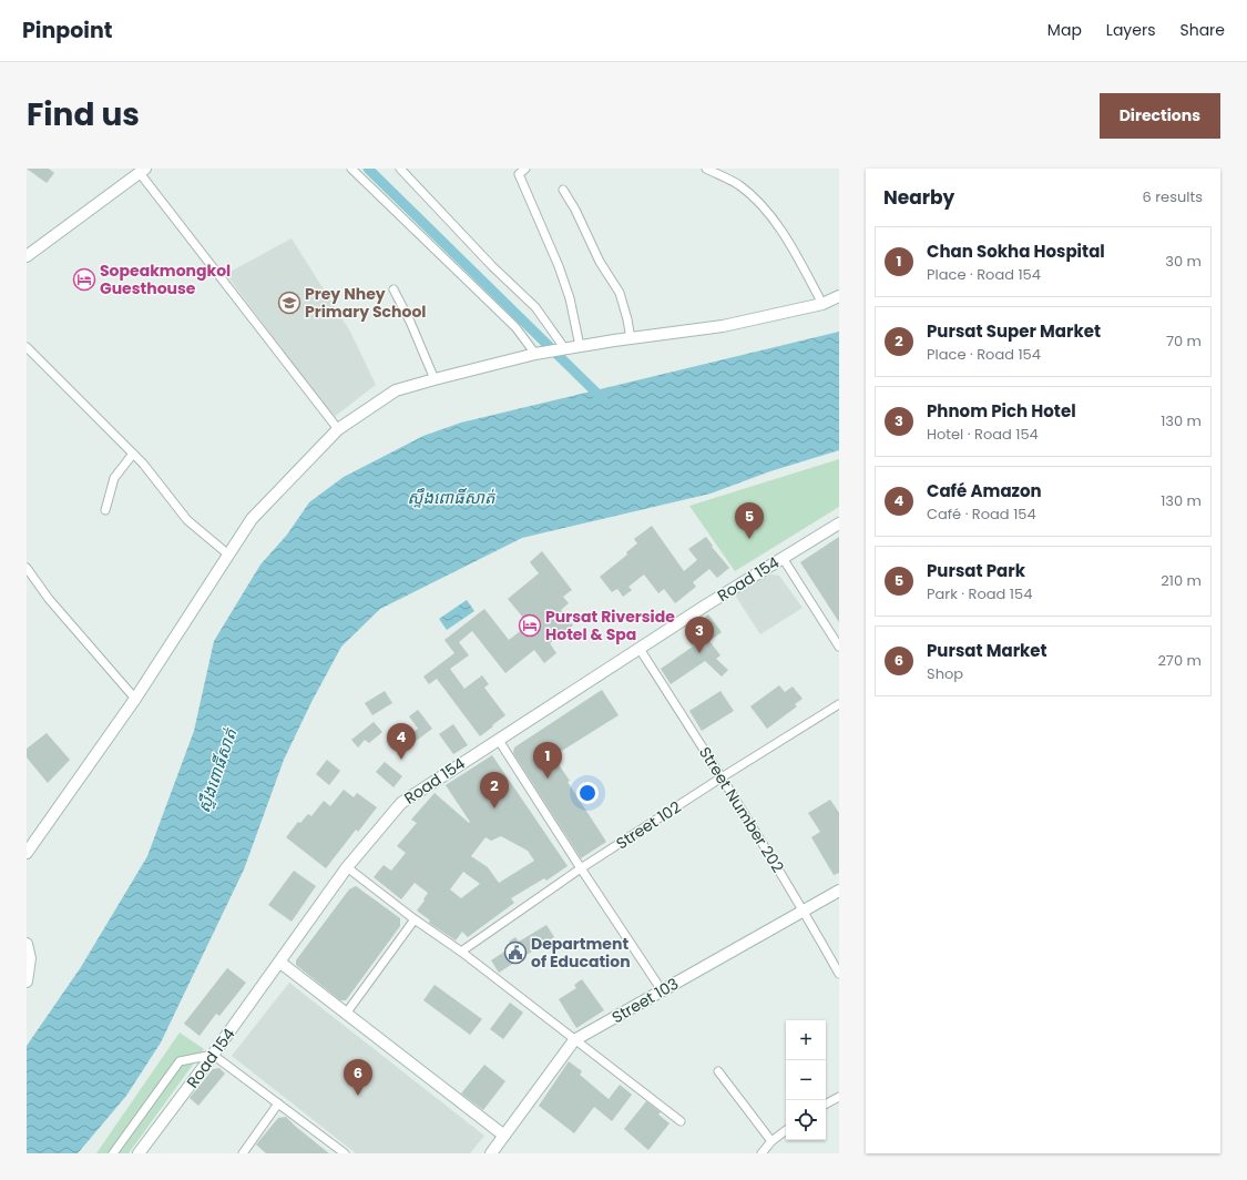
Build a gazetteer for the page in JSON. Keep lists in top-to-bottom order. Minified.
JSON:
{"streets":{"street":["Road 154","Street Number 202","Street 102","Street 103"]},"crossings":[["Road 154","Street Number 202"],["Street Number 202","Street 102"],["Street Number 202","Street 103"]],"water":["ស្ទឹងពោធិ៍សាត់"],"places":{"hotel":["Sopeakmongkol Guesthouse","Pursat Riverside Hotel & Spa"],"school or university":["Prey Nhey Primary School"],"public building":["Department of Education"]},"page":{"header":"Pinpoint","nav":["Map","Layers","Share"],"title":"Find us","buttons":"Directions","heading":["Nearby","6 results"],"list":[{"mark":"1","name":"Chan Sokha Hospital","note":"Place · Road 154","value":"30 m"},{"mark":"2","name":"Pursat Super Market","note":"Place · Road 154","value":"70 m"},{"mark":"3","name":"Phnom Pich Hotel","note":"Hotel · Road 154","value":"130 m"},{"mark":"4","name":"Café Amazon","note":"Café · Road 154","value":"130 m"},{"mark":"5","name":"Pursat Park","note":"Park · Road 154","value":"210 m"},{"mark":"6","name":"Pursat Market","note":"Shop","value":"270 m"}],"pins":["5","3","4","1","2","6"],"map_buttons":["+","−"]}}
